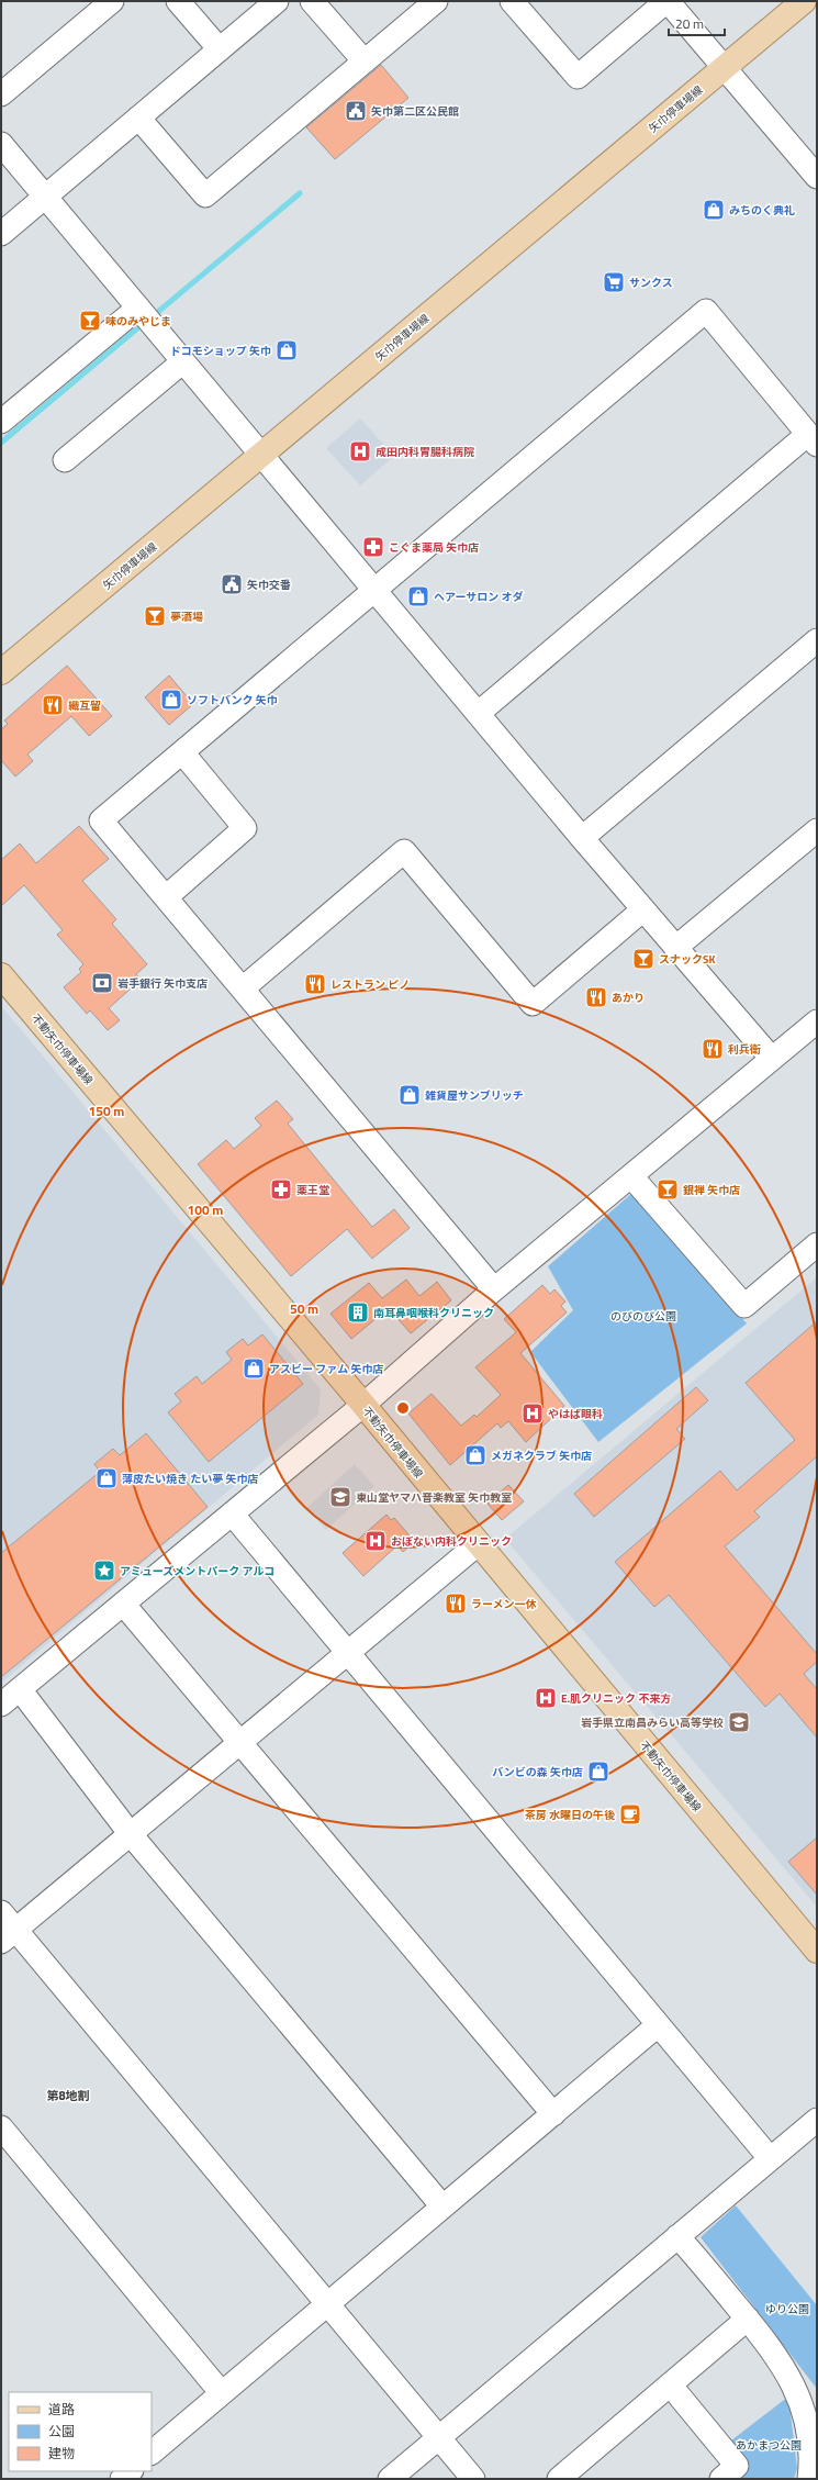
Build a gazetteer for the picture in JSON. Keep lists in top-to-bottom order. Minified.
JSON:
{"streets":{"main road":["矢巾停車場線","不動矢巾停車場線"]},"districts":["第8地割"],"parks":["のびのび公園","ゆり公園","あかまつ公園"],"places":{"public building":["矢巾第二区公民館","矢巾交番"],"shop":["みちのく典礼","ドコモショップ 矢巾","ヘアーサロン オダ","ソフトバンク 矢巾","雑貨屋サンブリッチ","アスビー ファム 矢巾店","メガネクラブ 矢巾店","薄皮たい焼き たい夢 矢巾店","バンビの森 矢巾店"],"supermarket":["サンクス"],"bar":["味のみやじま","夢酒場","スナックSK","銀禅 矢巾店"],"hospital":["成田内科胃腸科病院","やはば眼科","おぼない内科クリニック","E.肌クリニック 不来方"],"pharmacy":["こぐま薬局 矢巾店","薬王堂"],"restaurant":["織互留","レストラン ピノ","あかり","利兵衛","ラーメン一休"],"bank":["岩手銀行 矢巾支店"],"building":["南耳鼻咽喉科クリニック"],"school or university":["東山堂ヤマハ音楽教室 矢巾教室","岩手県立南昌みらい高等学校"],"place":["アミューズメントパーク アルコ"],"cafe":["茶房 水曜日の午後"]},"legend":["道路","公園","建物"],"scale_bar":"20 m","rings":["150 m","100 m","50 m"]}
